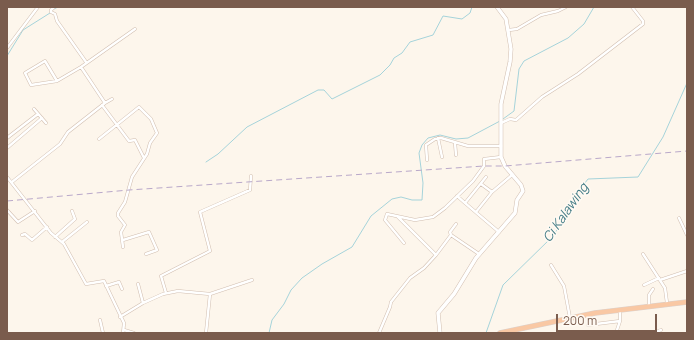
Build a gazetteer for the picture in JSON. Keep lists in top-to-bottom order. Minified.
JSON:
{"water":["Ci Kalawing"],"scale_bar":"200 m"}
